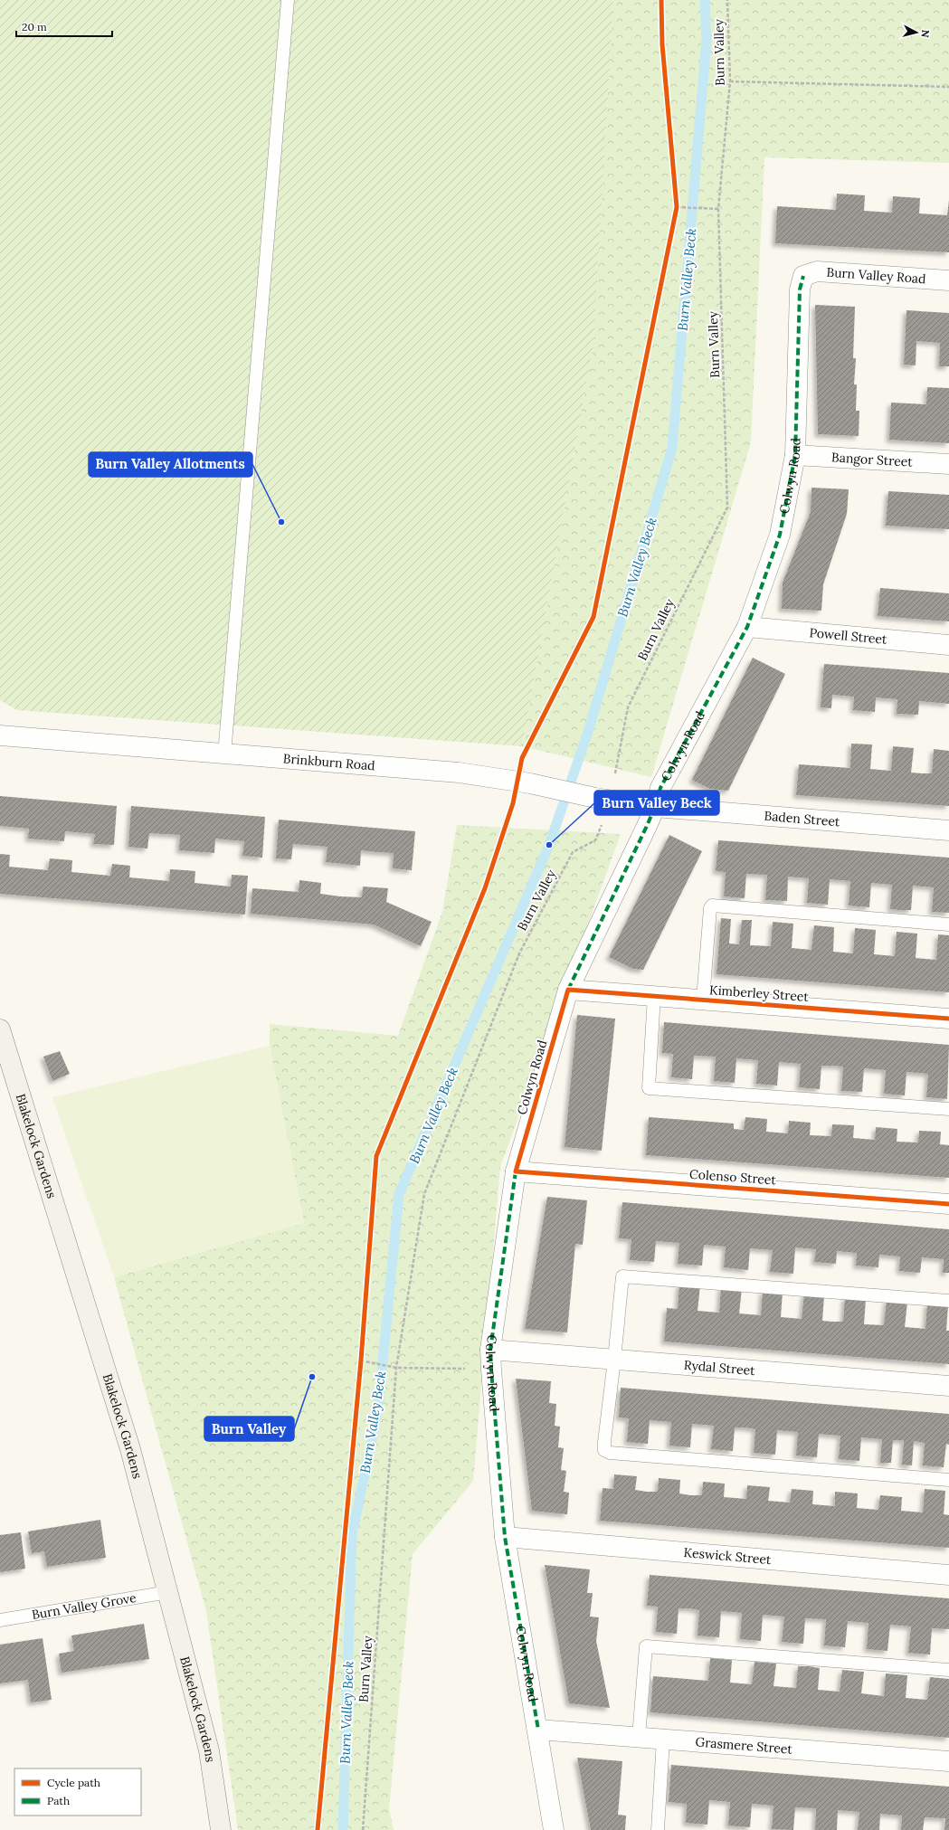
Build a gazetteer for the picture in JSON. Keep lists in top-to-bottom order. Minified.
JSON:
{"streets":{"street":["Burn Valley Road","Bangor Street","Colwyn Road","Powell Street","Brinkburn Road","Baden Street","Kimberley Street","Blakelock Gardens","Colenso Street","Rydal Street","Keswick Street","Grasmere Street"],"lane":["Burn Valley Grove"],"path":["Burn Valley"]},"crossings":[["Burn Valley","Brinkburn Road"],["Burn Valley Road","Colwyn Road"],["Bangor Street","Colwyn Road"],["Colwyn Road","Powell Street"],["Colwyn Road","Brinkburn Road"],["Colwyn Road","Baden Street"],["Colwyn Road","Kimberley Street"],["Colwyn Road","Colenso Street"],["Colwyn Road","Rydal Street"],["Colwyn Road","Keswick Street"],["Colwyn Road","Grasmere Street"],["Brinkburn Road","Baden Street"],["Blakelock Gardens","Burn Valley Grove"]],"water":["Burn Valley Beck"],"places":["Burn Valley Allotments","Burn Valley Beck","Burn Valley"],"legend":["Cycle path","Path"],"scale_bar":"20 m","north":"right"}
